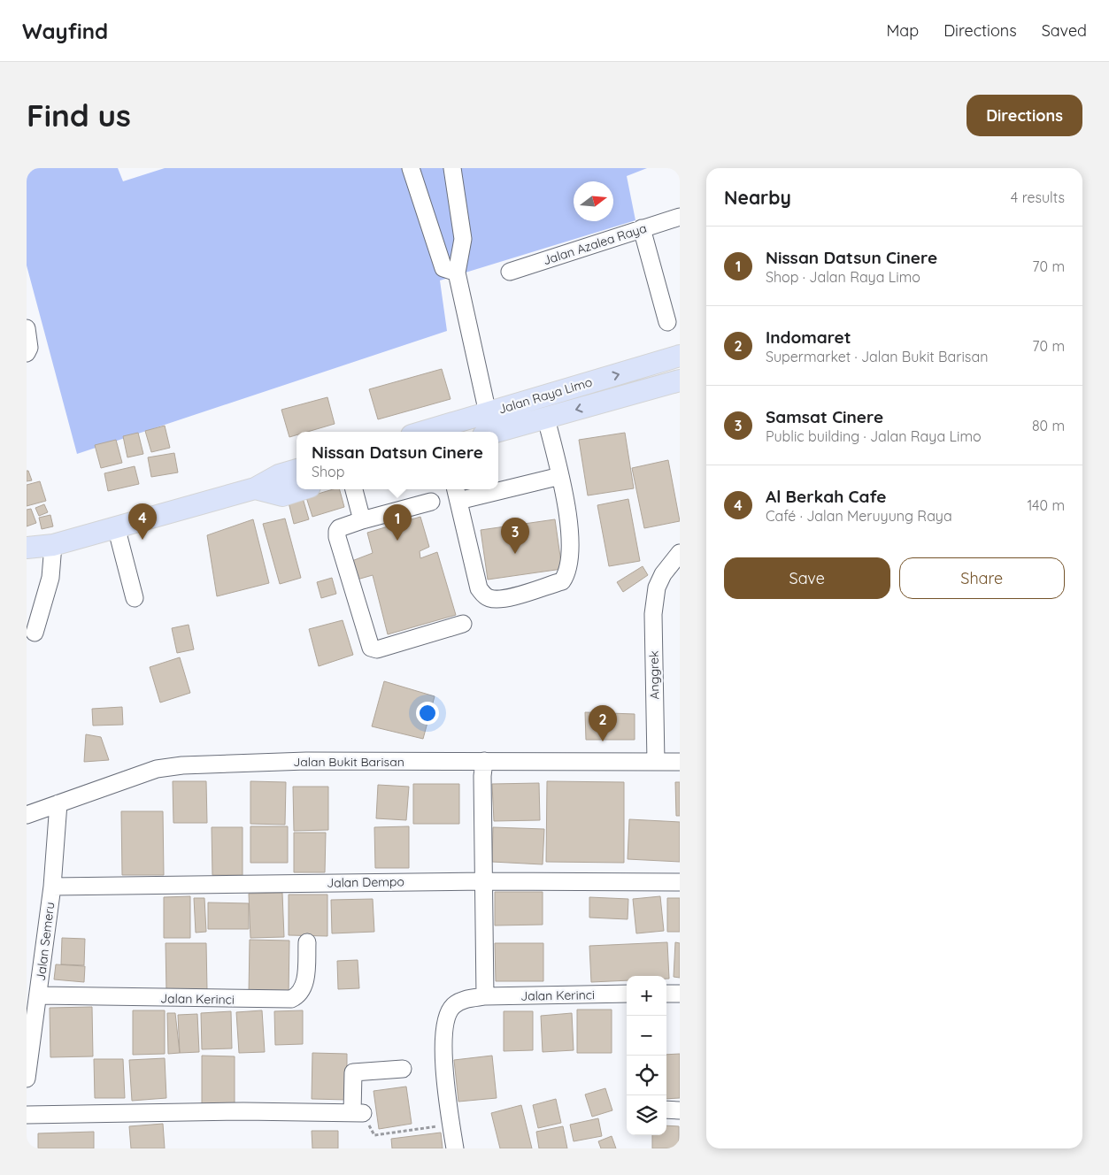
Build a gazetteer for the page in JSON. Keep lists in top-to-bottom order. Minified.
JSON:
{"streets":{"main road":["Jalan Raya Limo"],"street":["Jalan Azalea Raya","Anggrek","Jalan Bukit Barisan","Jalan Dempo","Jalan Semeru","Jalan Kerinci"]},"crossings":[["Anggrek","Jalan Bukit Barisan"],["Jalan Bukit Barisan","Jalan Semeru"],["Jalan Dempo","Jalan Semeru"],["Jalan Semeru","Jalan Kerinci"]],"north":"right","page":{"header":"Wayfind","nav":["Map","Directions","Saved"],"buttons":["Directions",["Save","Share"]],"title":"Find us","heading":["Nearby","4 results"],"list":[{"mark":"1","name":"Nissan Datsun Cinere","note":"Shop · Jalan Raya Limo","value":"70 m"},{"mark":"2","name":"Indomaret","note":"Supermarket · Jalan Bukit Barisan","value":"70 m"},{"mark":"3","name":"Samsat Cinere","note":"Public building · Jalan Raya Limo","value":"80 m"},{"mark":"4","name":"Al Berkah Cafe","note":"Café · Jalan Meruyung Raya","value":"140 m"}],"popup":["Nissan Datsun Cinere","Shop"],"pins":["4","1","3","2"],"map_buttons":["+","−"]}}
